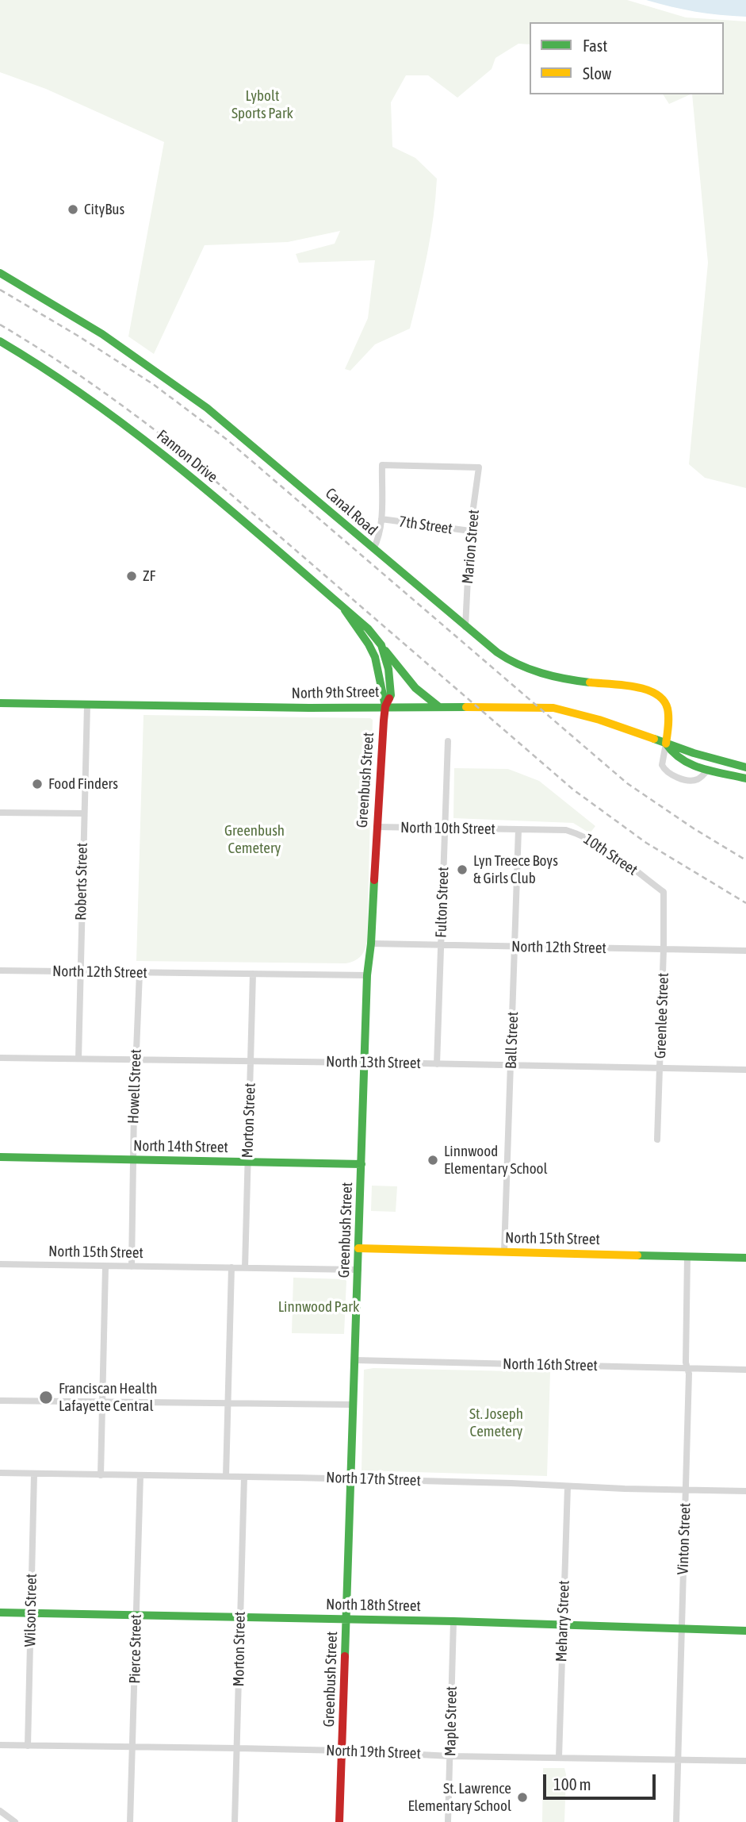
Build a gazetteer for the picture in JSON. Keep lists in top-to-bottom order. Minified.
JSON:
{"streets":{"main road":["Fannon Drive","Canal Road","North 9th Street","Greenbush Street","North 14th Street","North 15th Street","North 18th Street"],"street":["7th Street","Marion Street","North 10th Street","10th Street","Roberts Street","Fulton Street","North 12th Street","Greenlee Street","Ball Street","North 13th Street","Howell Street","Morton Street","North 16th Street","North 17th Street","Vinton Street","Wilson Street","Meharry Street","Pierce Street","Maple Street","North 19th Street"]},"crossings":[["Fannon Drive","North 9th Street"],["Fannon Drive","Greenbush Street"],["Canal Road","Marion Street"],["Canal Road","North 9th Street"],["7th Street","Marion Street"],["North 9th Street","Greenbush Street"],["North 9th Street","Roberts Street"],["Greenbush Street","North 10th Street"],["Greenbush Street","North 12th Street"],["Greenbush Street","North 13th Street"],["Greenbush Street","North 14th Street"],["Greenbush Street","North 15th Street"],["Greenbush Street","North 16th Street"],["Greenbush Street","North 17th Street"],["Greenbush Street","North 18th Street"],["Greenbush Street","North 19th Street"],["North 10th Street","10th Street"],["North 10th Street","Fulton Street"],["North 10th Street","Ball Street"],["10th Street","Greenlee Street"],["10th Street","Ball Street"],["Roberts Street","North 12th Street"],["Roberts Street","North 13th Street"],["Fulton Street","North 12th Street"],["Fulton Street","North 13th Street"],["North 12th Street","Greenlee Street"],["North 12th Street","Ball Street"],["North 12th Street","Howell Street"],["North 12th Street","Morton Street"],["Greenlee Street","North 13th Street"],["Ball Street","North 13th Street"],["Ball Street","North 15th Street"],["North 13th Street","Howell Street"],["North 13th Street","Morton Street"],["Howell Street","North 14th Street"],["Howell Street","North 15th Street"],["Morton Street","North 14th Street"],["Morton Street","North 15th Street"],["Morton Street","North 17th Street"],["Morton Street","North 18th Street"],["Morton Street","North 19th Street"],["North 15th Street","Vinton Street"],["North 16th Street","Vinton Street"],["North 17th Street","Vinton Street"],["North 17th Street","Wilson Street"],["North 17th Street","Meharry Street"],["North 17th Street","Pierce Street"],["Vinton Street","North 18th Street"],["Vinton Street","North 19th Street"],["North 18th Street","Wilson Street"],["North 18th Street","Meharry Street"],["North 18th Street","Pierce Street"],["North 18th Street","Maple Street"],["Wilson Street","North 19th Street"],["Meharry Street","North 19th Street"],["Pierce Street","North 19th Street"],["Maple Street","North 19th Street"]],"parks":["Lybolt Sports Park","Greenbush Cemetery","Linnwood Park","St. Joseph Cemetery"],"places":["CityBus","ZF","Food Finders","Lyn Treece Boys & Girls Club","Linnwood Elementary School","Franciscan Health Lafayette Central","St. Lawrence Elementary School"],"legend":["Fast","Slow"],"scale_bar":"100 m"}
